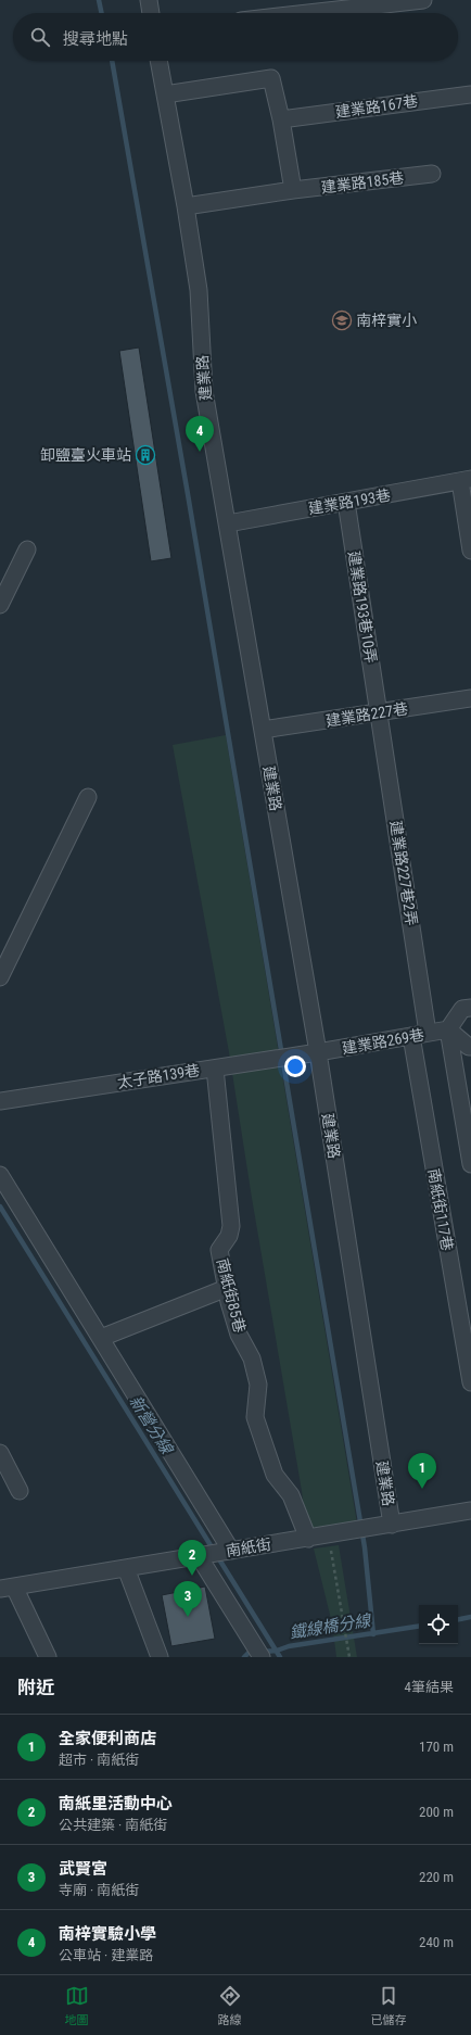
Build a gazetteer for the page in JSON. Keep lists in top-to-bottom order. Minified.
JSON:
{"streets":{"street":["建業路167巷","建業路185巷","建業路","建業路193巷","建業路193巷10弄","建業路227巷","建業路227巷2弄","建業路269巷","太子路139巷","南紙街117巷","南紙街85巷","南紙街"]},"crossings":[["建業路","建業路193巷"],["建業路","建業路227巷"],["建業路","建業路269巷"],["建業路","太子路139巷"],["建業路","南紙街"],["建業路193巷","建業路193巷10弄"],["建業路193巷10弄","建業路227巷"],["建業路193巷10弄","建業路227巷2弄"],["建業路227巷","建業路227巷2弄"],["建業路227巷2弄","建業路269巷"],["建業路269巷","太子路139巷"],["建業路269巷","南紙街117巷"],["太子路139巷","南紙街85巷"],["南紙街85巷","南紙街"]],"water":["新營分線","鐵線橋分線"],"places":{"school or university":["南梓實小"],"building":["卸鹽臺火車站"]},"page":{"search":"搜尋地點","pins":["4","1","2","3"],"heading":["附近","4筆結果"],"list":[{"mark":"1","name":"全家便利商店","note":"超市 · 南紙街","value":"170 m"},{"mark":"2","name":"南紙里活動中心","note":"公共建築 · 南紙街","value":"200 m"},{"mark":"3","name":"武賢宮","note":"寺廟 · 南紙街","value":"220 m"},{"mark":"4","name":"南梓實驗小學","note":"公車站 · 建業路","value":"240 m"}],"nav":["地圖","路線","已儲存"]}}
